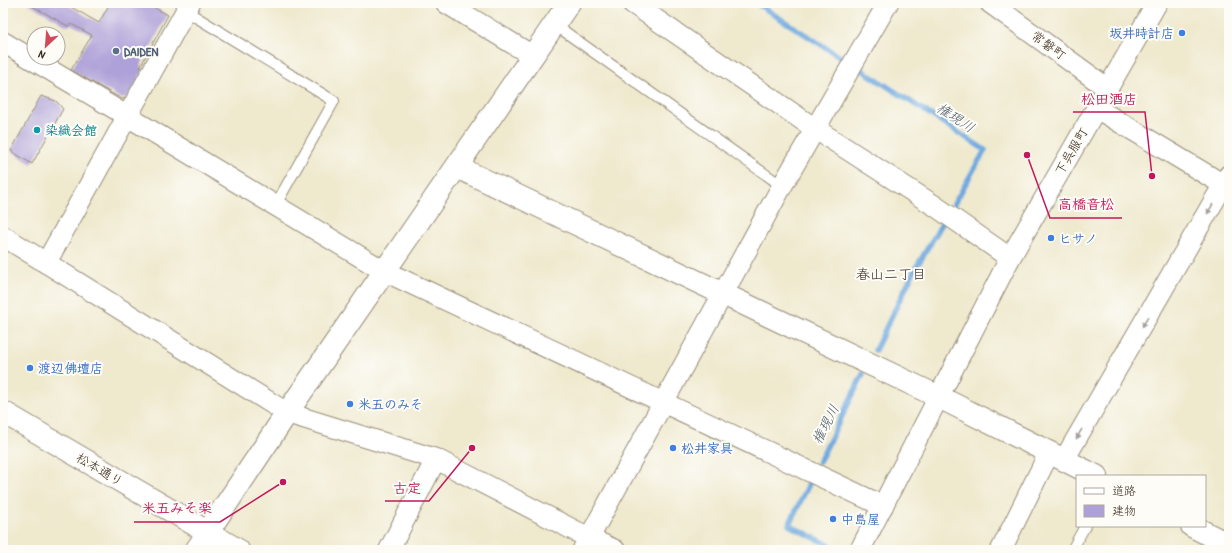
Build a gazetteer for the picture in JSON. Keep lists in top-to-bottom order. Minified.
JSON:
{"streets":{"street":["常磐町","下呉服町","松本通り"]},"crossings":[["常磐町","下呉服町"]],"districts":["春山二丁目"],"water":["権現川"],"places":["坂井時計店","DAIDEN","染織会館","高橋音松","松田酒店","ヒサノ","渡辺佛壇店","米五のみそ","古定","松井家具","米五みそ楽","中島屋"],"legend":["道路","建物"],"north":"bottom left"}
